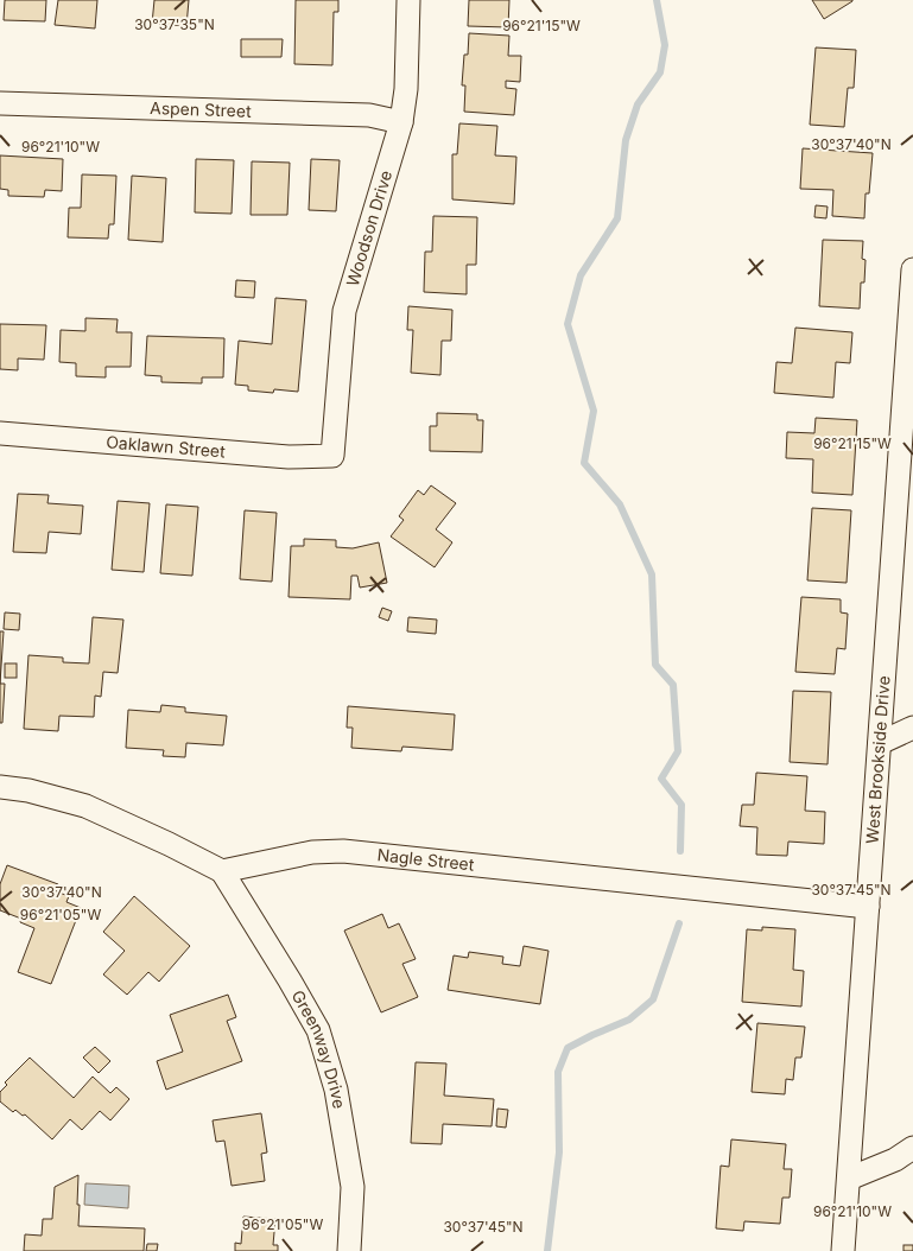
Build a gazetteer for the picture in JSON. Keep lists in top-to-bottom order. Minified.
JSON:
{"streets":{"street":["Aspen Street","Woodson Drive","Oaklawn Street","West Brookside Drive","Nagle Street","Greenway Drive"]},"crossings":[["Aspen Street","Woodson Drive"],["Woodson Drive","Oaklawn Street"],["West Brookside Drive","Nagle Street"],["Nagle Street","Greenway Drive"]],"coordinates":["30°37'35\"N","96°21'15\"W","30°37'40\"N","96°21'10\"W","30°37'45\"N","96°21'05\"W"]}
